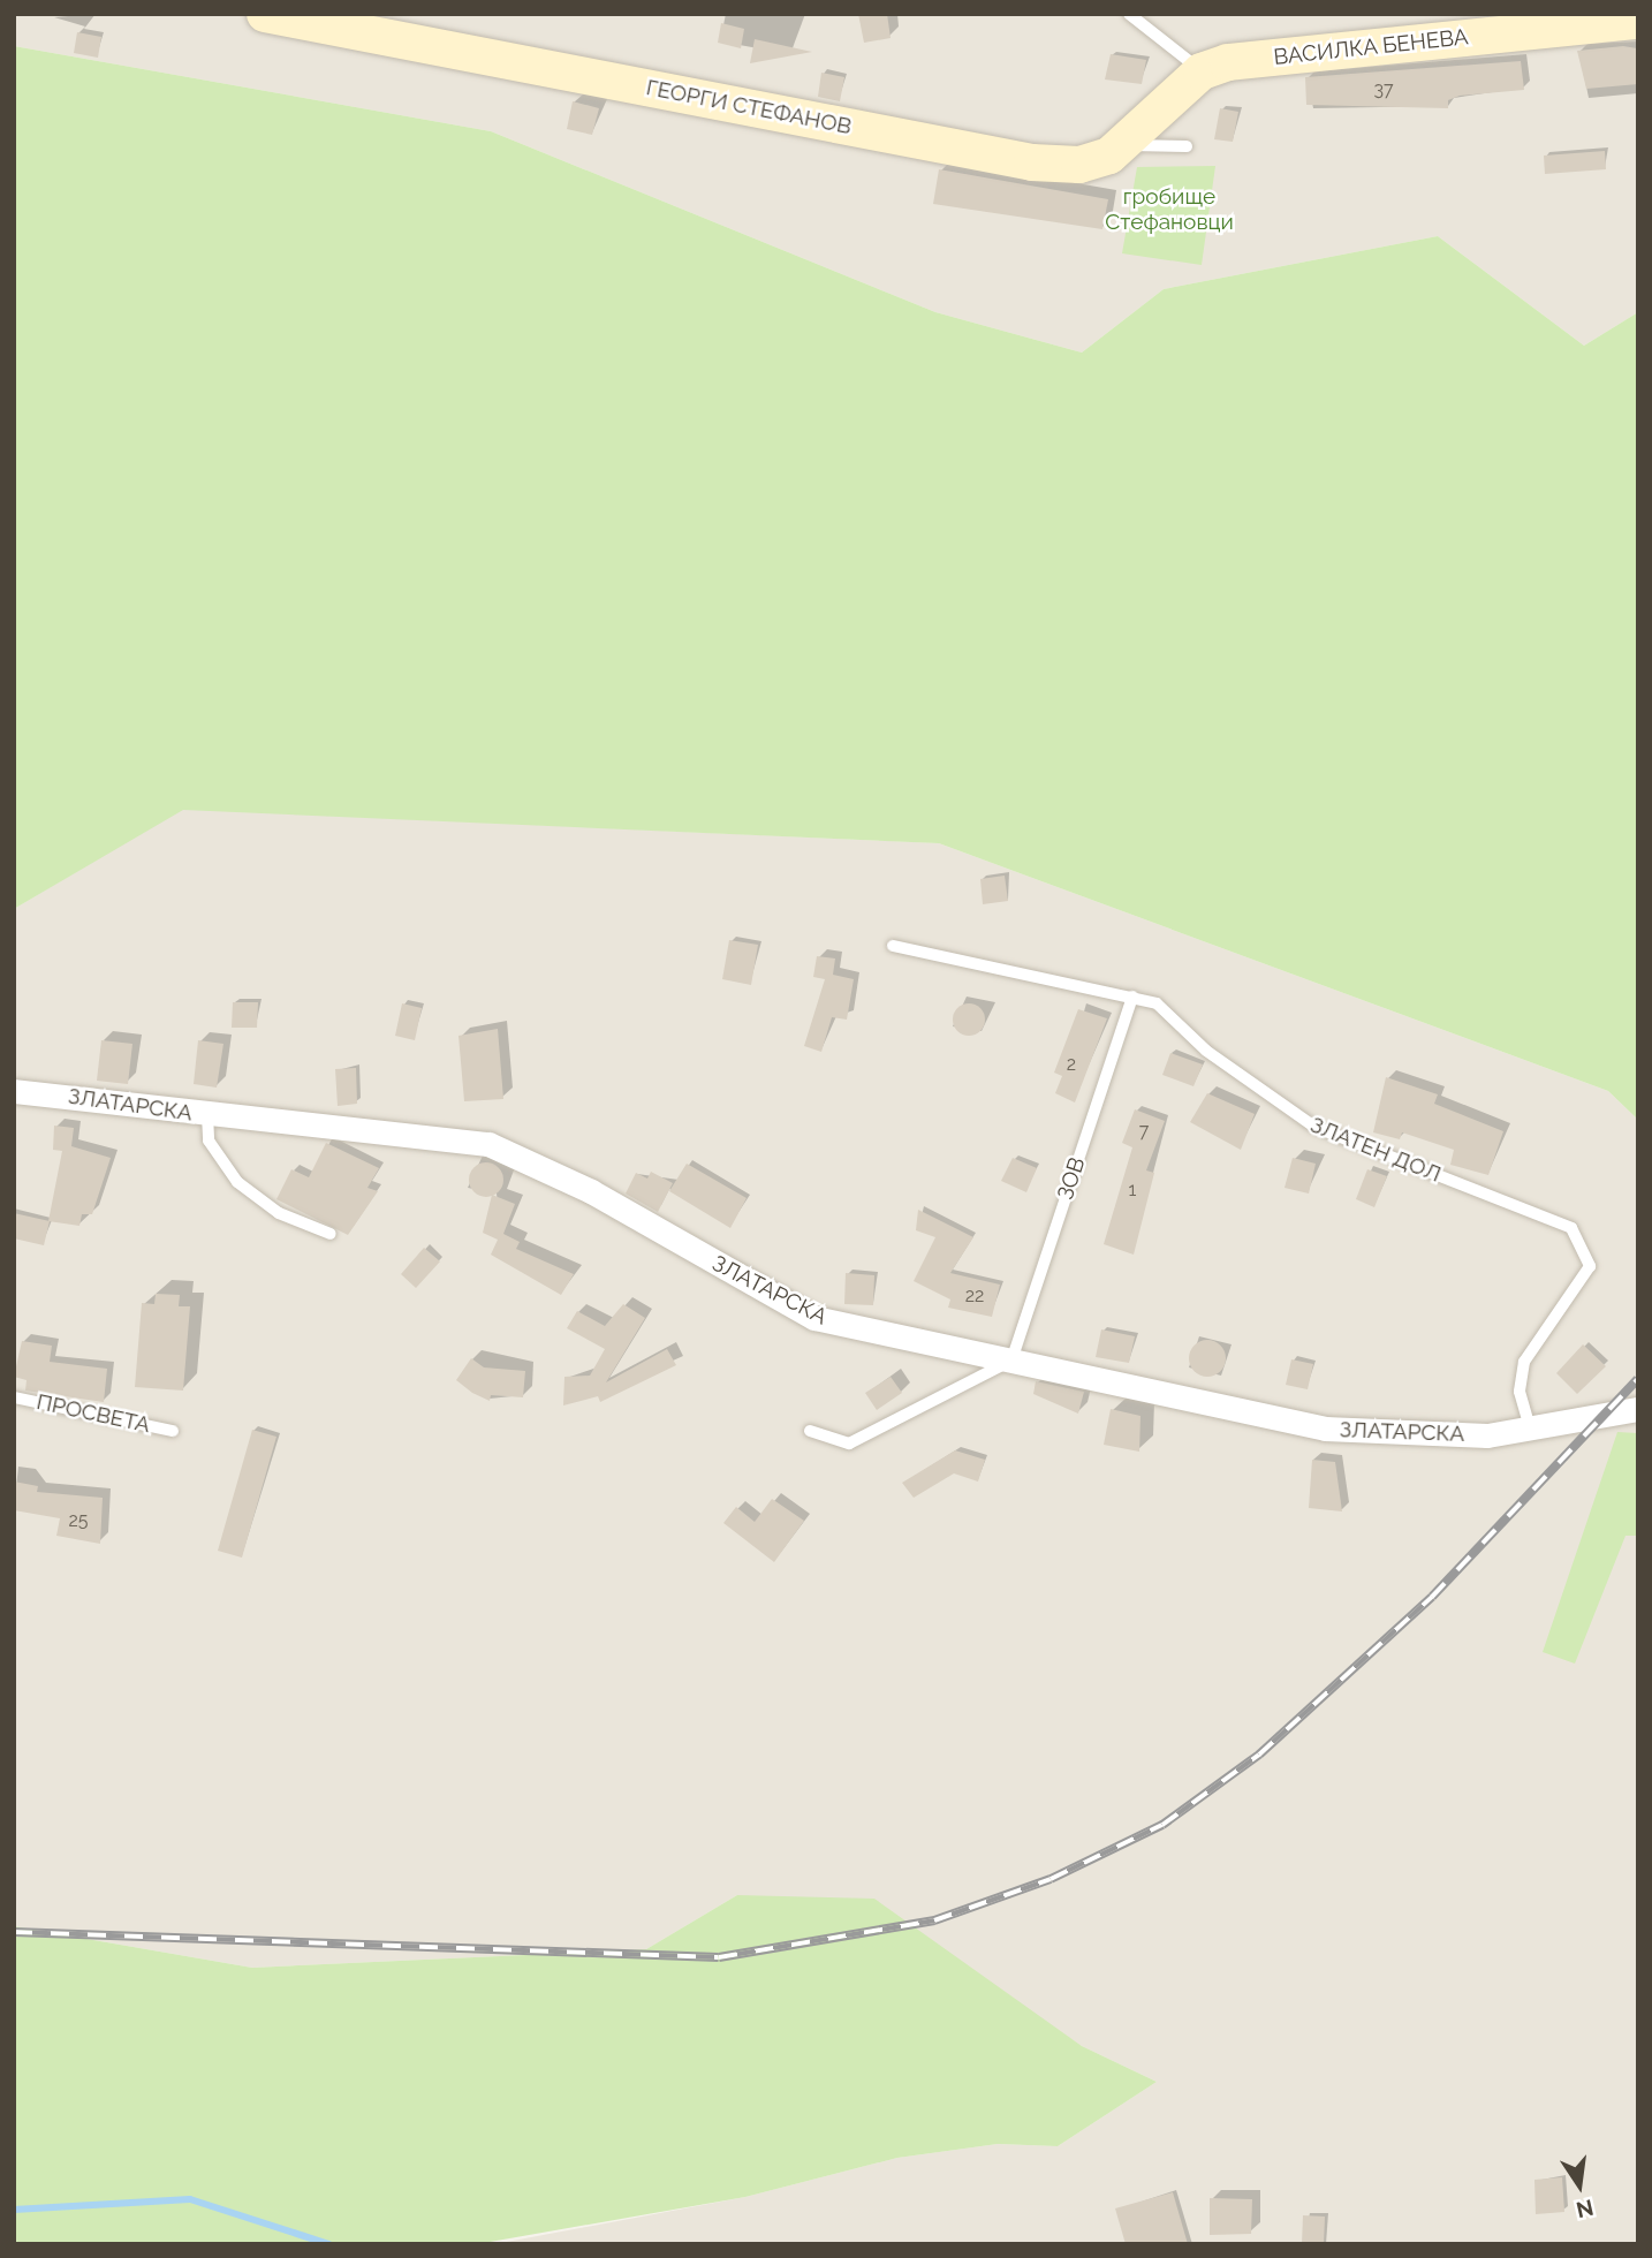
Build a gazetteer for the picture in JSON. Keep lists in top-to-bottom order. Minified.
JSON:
{"streets":{"street":["ВАСИЛКА БЕНЕВА","ГЕОРГИ СТЕФАНОВ","ЗЛАТАРСКА"],"lane":["ЗЛАТЕН ДОЛ","ЗОВ","ПРОСВЕТА"]},"crossings":[["ВАСИЛКА БЕНЕВА","ГЕОРГИ СТЕФАНОВ"],["ЗЛАТАРСКА","ЗЛАТЕН ДОЛ"],["ЗЛАТАРСКА","ЗОВ"],["ЗЛАТЕН ДОЛ","ЗОВ"]],"parks":["гробище Стефановци"],"house_numbers":["37","2","7","1","22","25"],"north":"bottom"}
